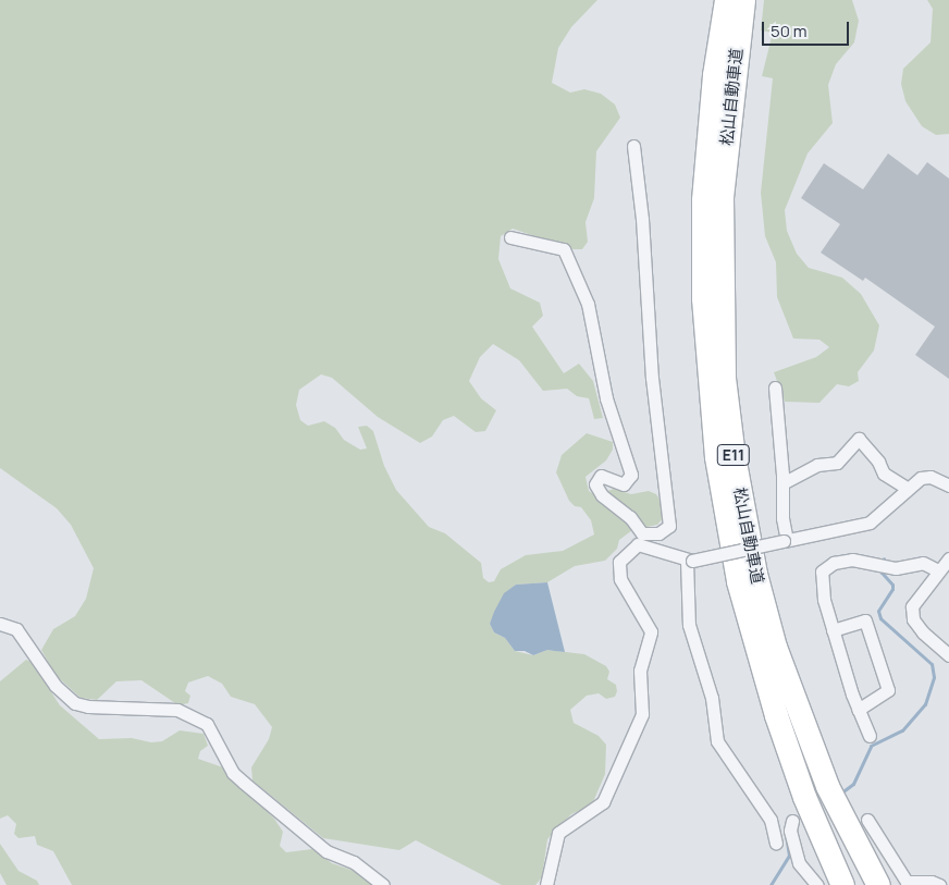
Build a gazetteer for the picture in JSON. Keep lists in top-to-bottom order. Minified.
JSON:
{"streets":{"highway":["松山自動車道","E11"]},"scale_bar":"50 m"}
